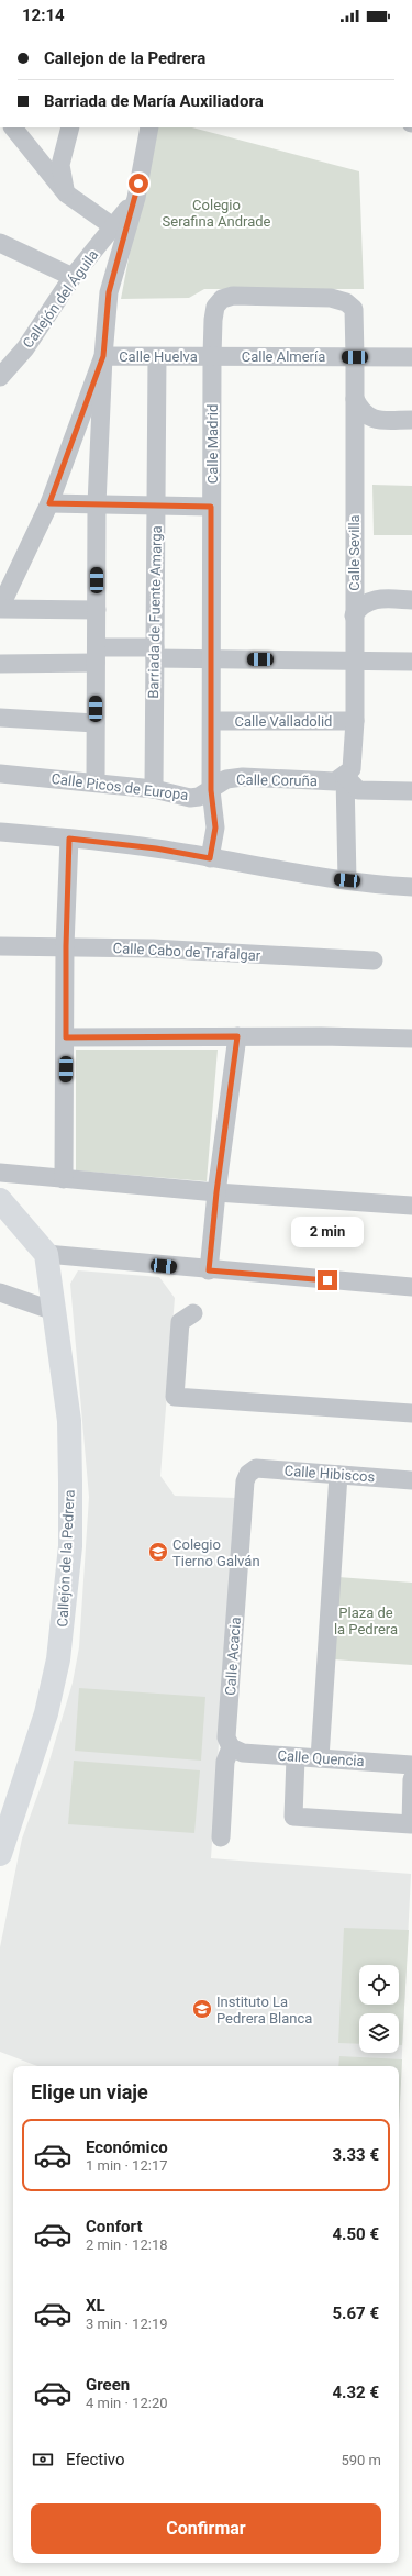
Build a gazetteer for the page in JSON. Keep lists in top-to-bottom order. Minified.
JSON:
{"streets":{"street":["Callejón del Águila","Calle Huelva","Calle Almería","Calle Madrid","Calle Sevilla","Barriada de Fuente Amarga","Calle Valladolid","Calle Coruña","Calle Picos de Europa","Calle Cabo de Trafalgar","Calle Hibiscos","Callejón de la Pedrera","Calle Acacia","Calle Quencia"]},"crossings":[["Calle Huelva","Calle Almería"],["Calle Huelva","Calle Madrid"],["Calle Huelva","Barriada de Fuente Amarga"],["Calle Almería","Calle Madrid"],["Calle Almería","Calle Sevilla"],["Calle Madrid","Calle Sevilla"],["Calle Madrid","Calle Valladolid"],["Calle Madrid","Calle Coruña"],["Calle Madrid","Calle Picos de Europa"],["Calle Sevilla","Calle Valladolid"],["Calle Sevilla","Calle Coruña"],["Barriada de Fuente Amarga","Calle Picos de Europa"],["Calle Coruña","Calle Picos de Europa"],["Calle Hibiscos","Calle Acacia"],["Calle Acacia","Calle Quencia"]],"parks":["Colegio Serafina Andrade","Plaza de la Pedrera"],"places":{"school or university":["Colegio Tierno Galván","Instituto La Pedrera Blanca"]},"page":{"status":"12:14","banner":["Callejon de la Pedrera","Barriada de María Auxiliadora"],"bubble":"2 min","heading":"Elige un viaje","list":[{"name":"Económico","note":"1 min · 12:17","value":"3.33 €"},{"name":"Confort","note":"2 min · 12:18","value":"4.50 €"},{"name":"XL","note":"3 min · 12:19","value":"5.67 €"},{"name":"Green","note":"4 min · 12:20","value":"4.32 €"}],"pay":["Efectivo","590 m"],"buttons":"Confirmar"}}
